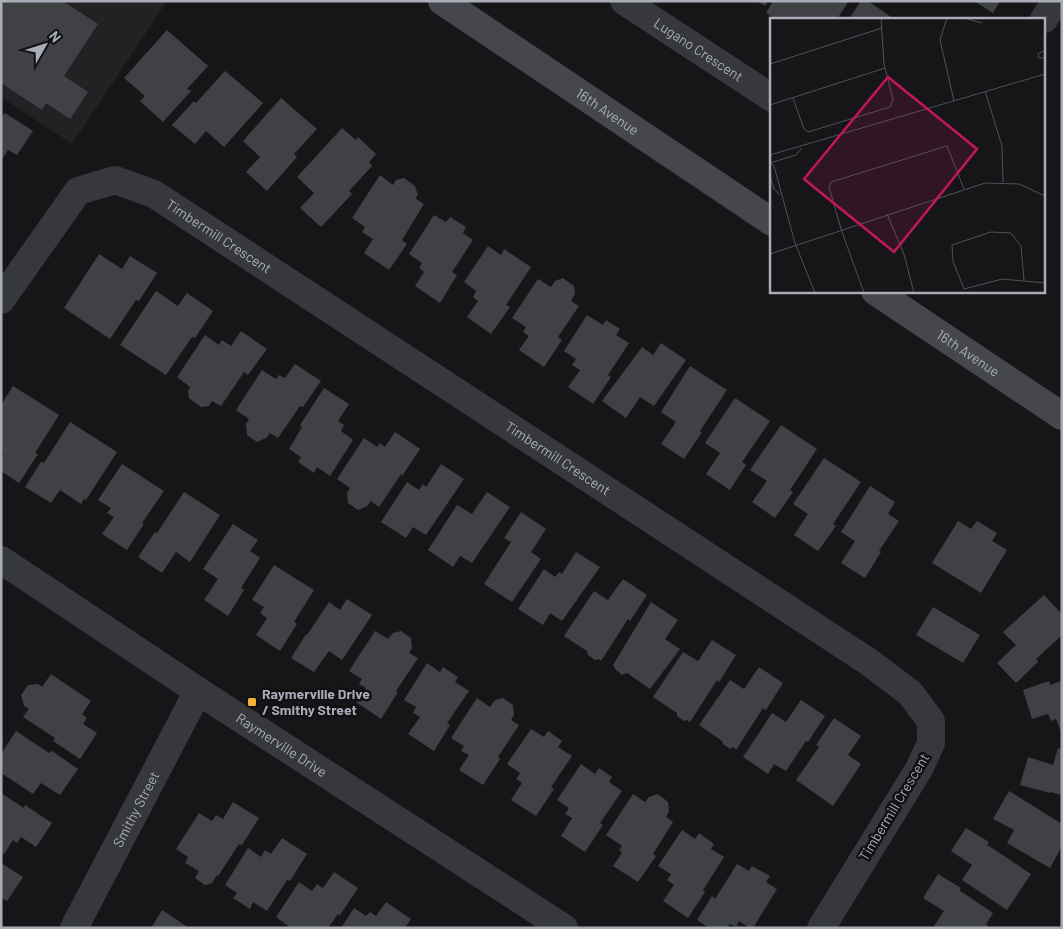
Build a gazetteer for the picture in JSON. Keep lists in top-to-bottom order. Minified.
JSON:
{"streets":{"main road":["16th Avenue"],"street":["Lugano Crescent","Timbermill Crescent","Raymerville Drive","Smithy Street"]},"crossings":[["Raymerville Drive","Smithy Street"]],"places":{"transit":["Raymerville Drive / Smithy Street"]},"north":"top right"}
